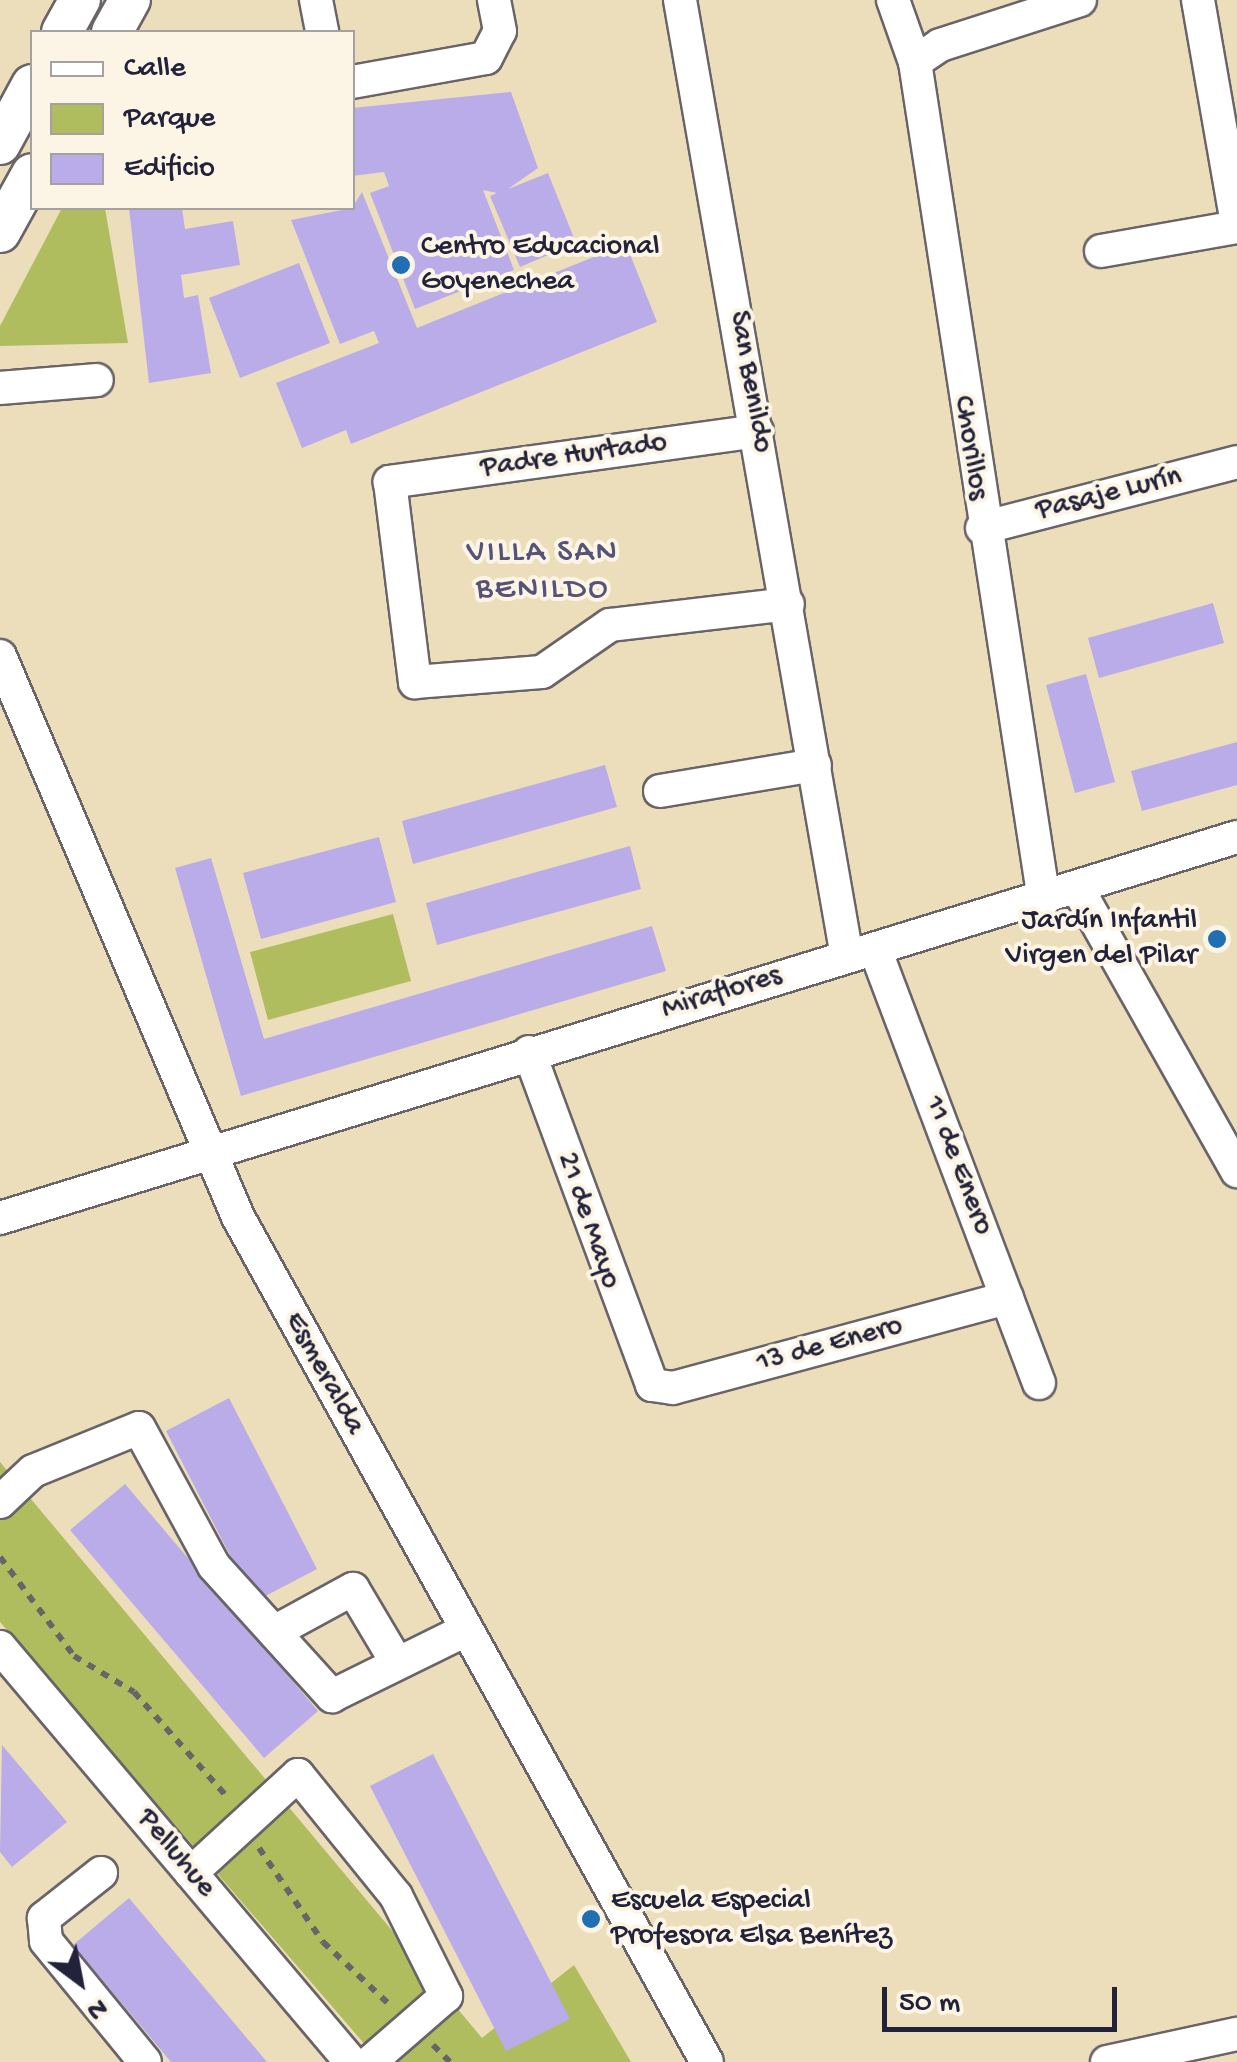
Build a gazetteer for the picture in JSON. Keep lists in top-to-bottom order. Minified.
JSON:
{"streets":{"street":["San Benildo","Chorillos","Padre Hurtado","Pasaje Lurín","Miraflores","11 de Enero","21 de Mayo","13 de Enero","Esmeralda","Pelluhue"]},"crossings":[["San Benildo","Padre Hurtado"],["San Benildo","Miraflores"],["San Benildo","11 de Enero"],["Chorillos","Pasaje Lurín"],["Chorillos","Miraflores"],["Miraflores","11 de Enero"],["Miraflores","21 de Mayo"],["Miraflores","Esmeralda"],["11 de Enero","13 de Enero"],["21 de Mayo","13 de Enero"]],"districts":["VILLA SAN BENILDO"],"places":["Centro Educacional Goyenechea","Jardín Infantil Virgen del Pilar","Escuela Especial Profesora Elsa Benítez"],"legend":["Calle","Parque","Edificio"],"scale_bar":"50 m","north":"bottom right"}
